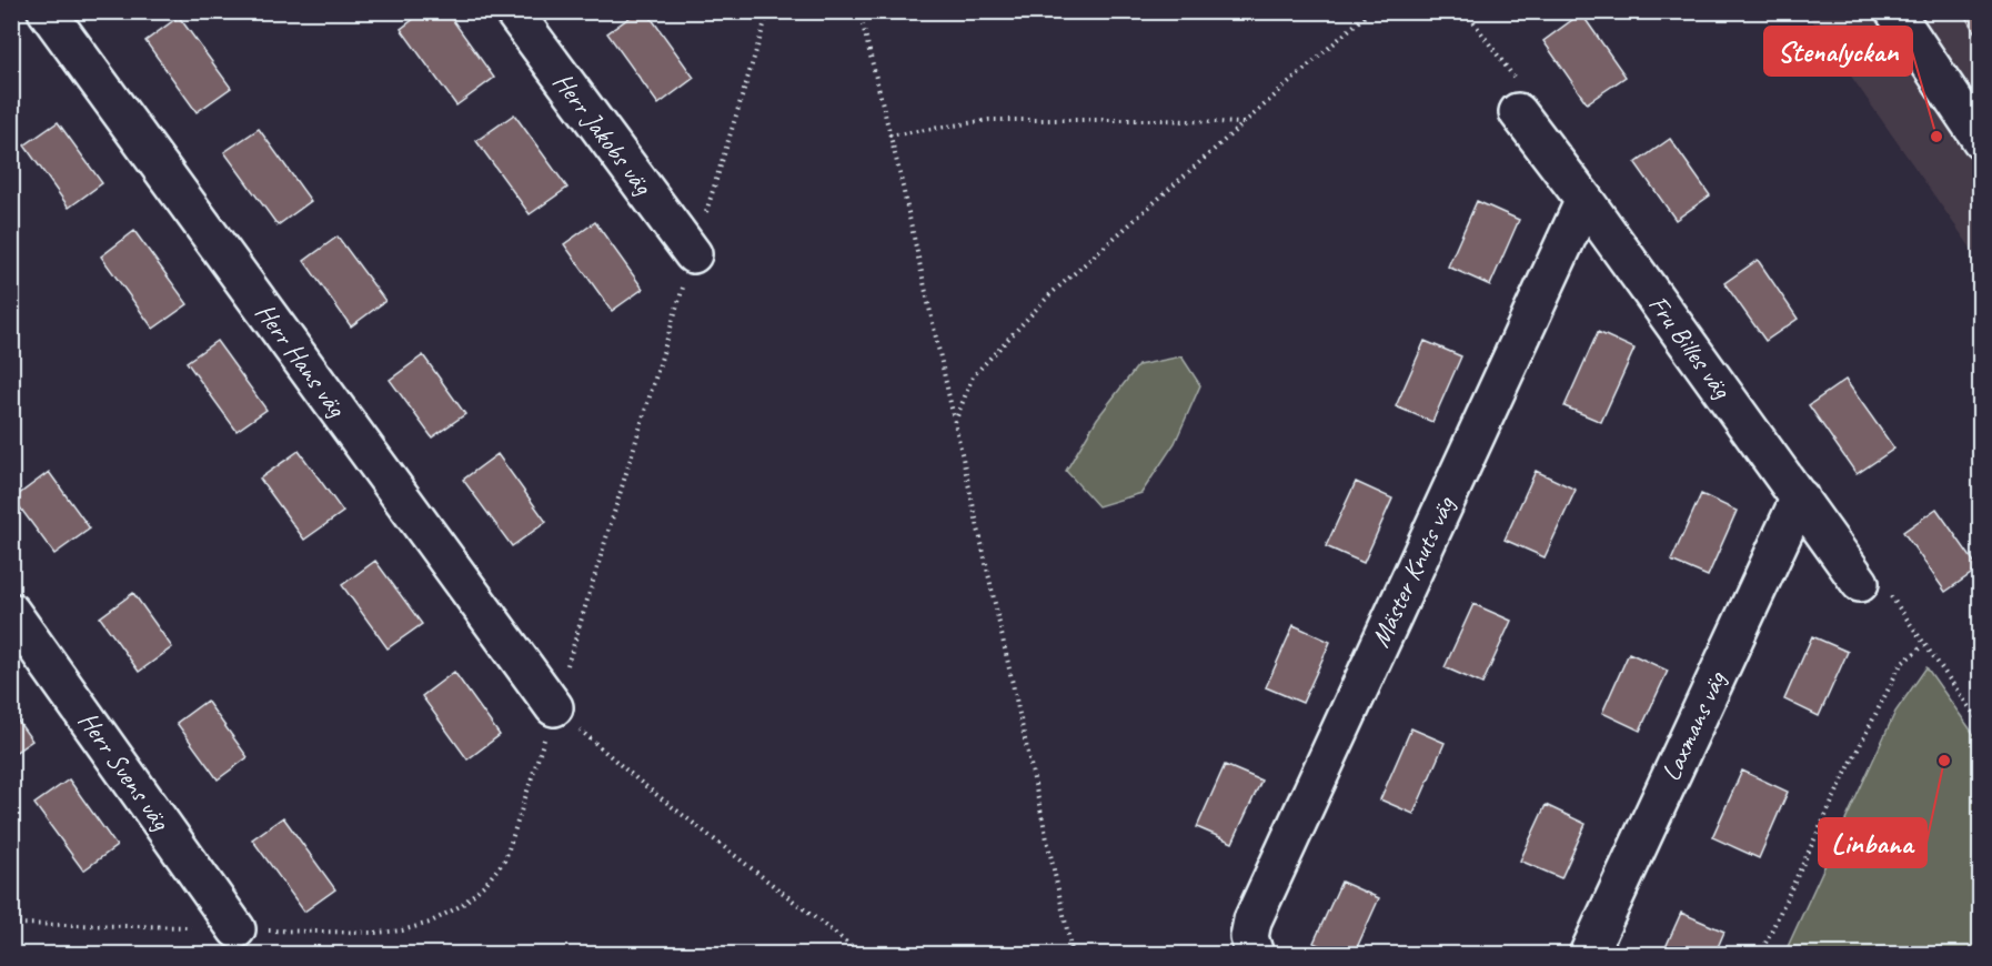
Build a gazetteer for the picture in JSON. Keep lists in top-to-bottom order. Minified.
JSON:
{"streets":{"street":["Herr Jakobs väg","Fru Billes väg","Herr Hans väg","Mäster Knuts väg","Laxmans väg","Herr Svens väg"]},"crossings":[["Fru Billes väg","Mäster Knuts väg"],["Fru Billes väg","Laxmans väg"]],"places":["Stenalyckan","Linbana"]}
